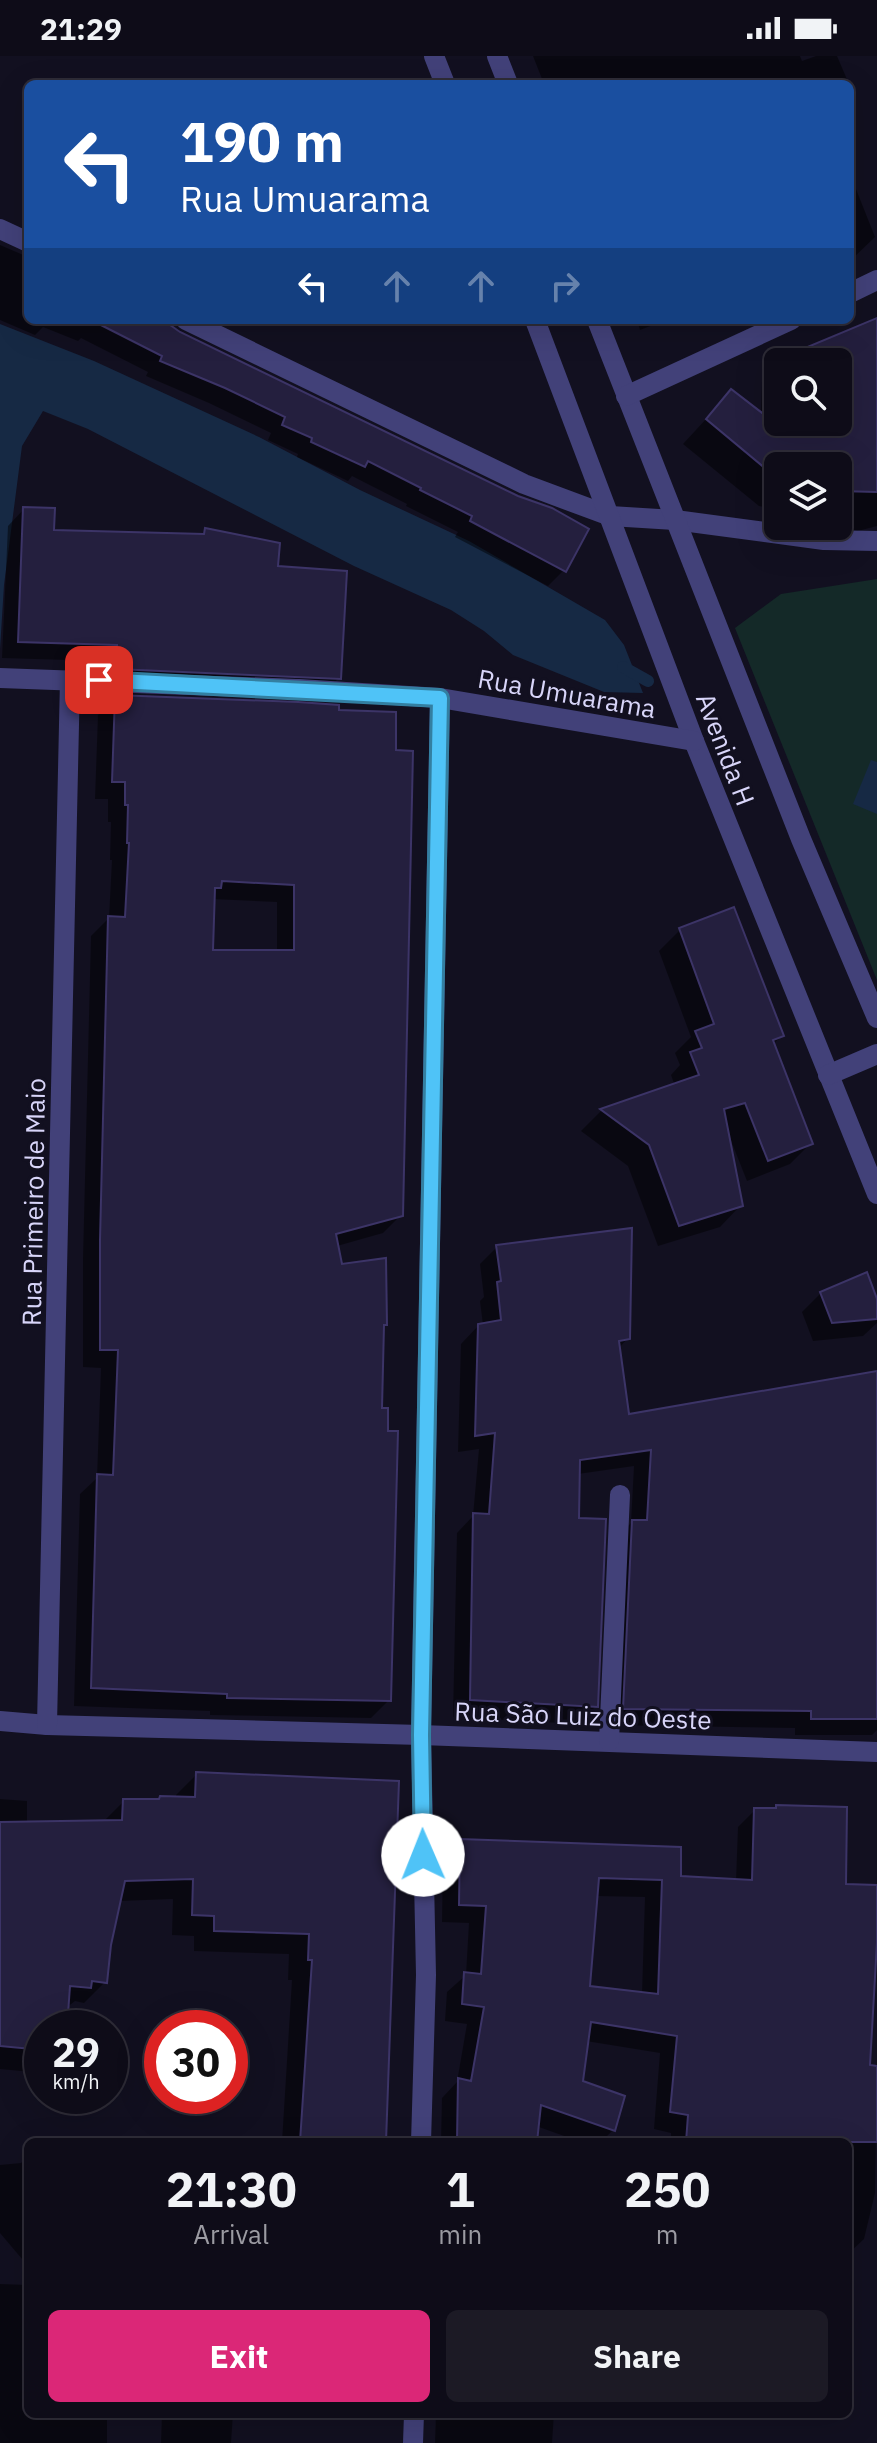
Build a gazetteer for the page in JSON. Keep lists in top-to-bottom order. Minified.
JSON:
{"streets":{"street":["Rua Umuarama","Avenida H","Rua Primeiro de Maio","Rua São Luiz do Oeste"]},"crossings":[["Rua Umuarama","Avenida H"],["Rua Umuarama","Rua Primeiro de Maio"],["Rua Primeiro de Maio","Rua São Luiz do Oeste"]],"page":{"status":"21:29","turn":["190 m","Rua Umuarama"],"speed":"29 km/h","limit":"30","eta":["21:30","Arrival","1","min","250","m"],"buttons":["Exit","Share"]}}
